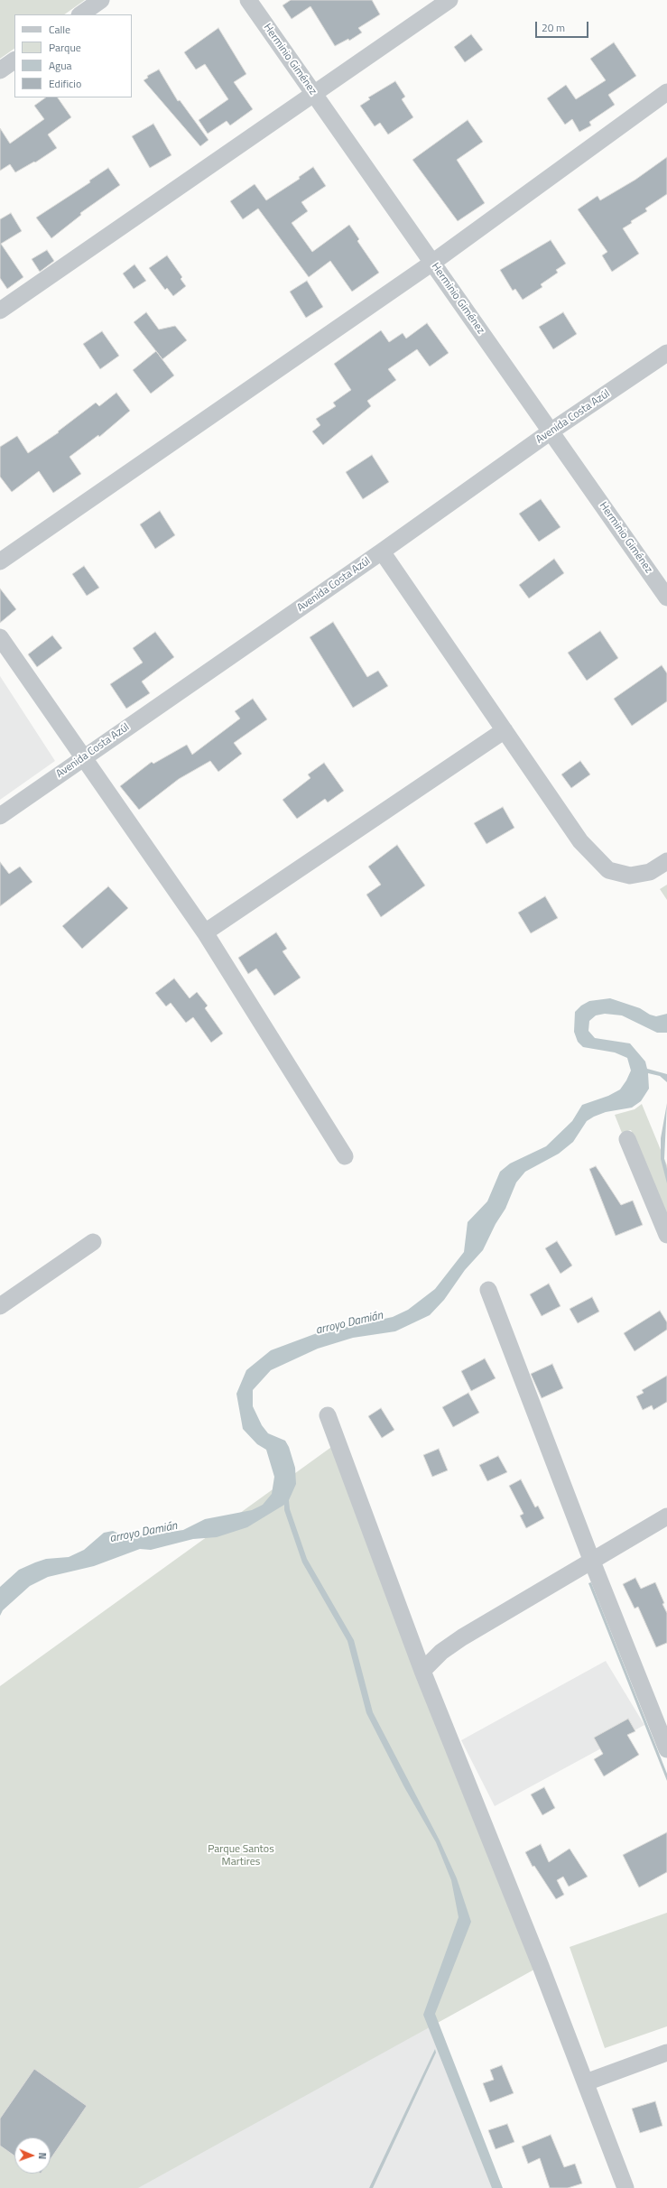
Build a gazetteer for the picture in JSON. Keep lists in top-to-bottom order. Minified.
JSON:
{"streets":{"street":["Herminio Giménez","Avenida Costa Azúl"]},"crossings":[["Herminio Giménez","Avenida Costa Azúl"]],"water":["arroyo Damián"],"parks":["Parque Santos Martires"],"legend":["Calle","Parque","Agua","Edificio"],"scale_bar":"20 m","north":"right"}
